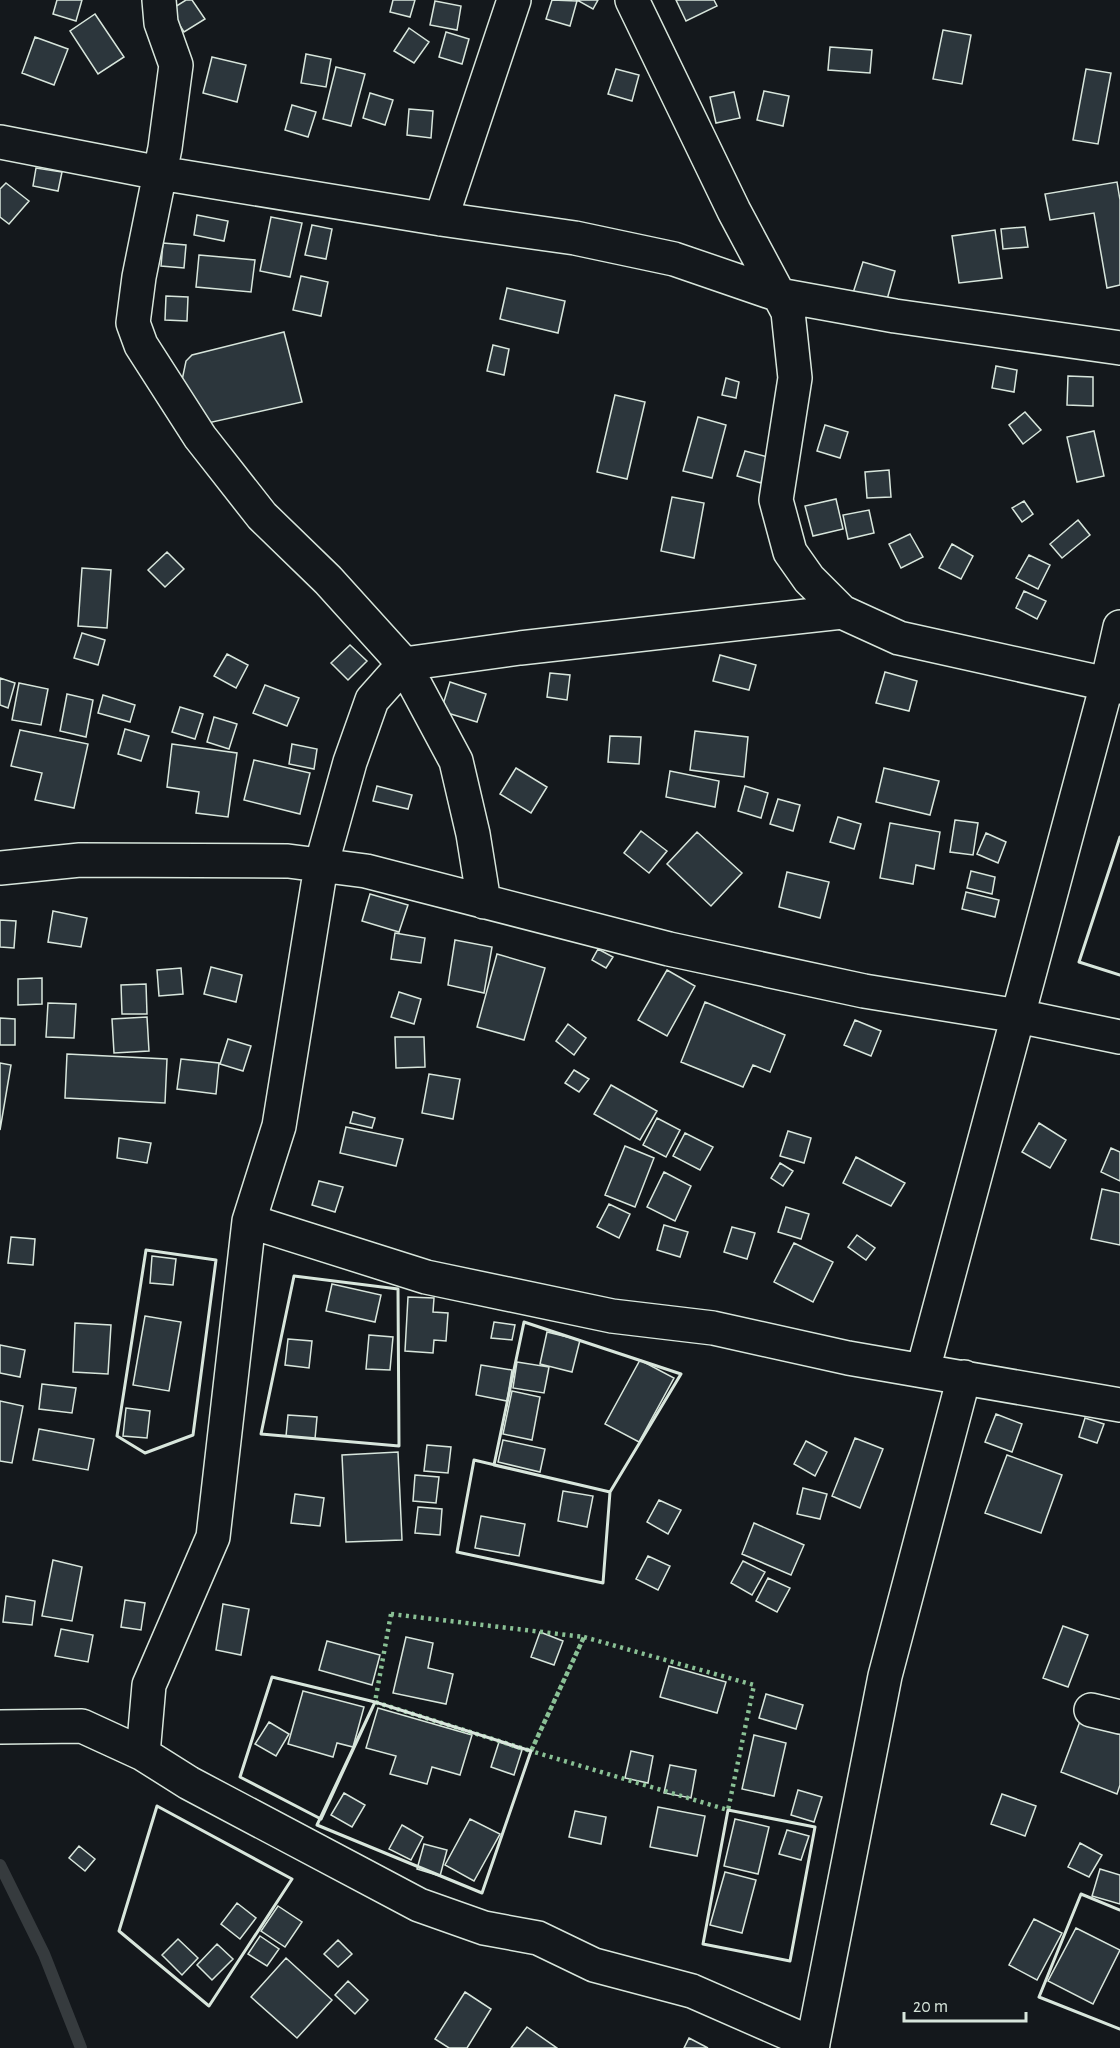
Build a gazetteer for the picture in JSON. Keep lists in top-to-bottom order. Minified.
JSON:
{"scale_bar":"20 m"}
